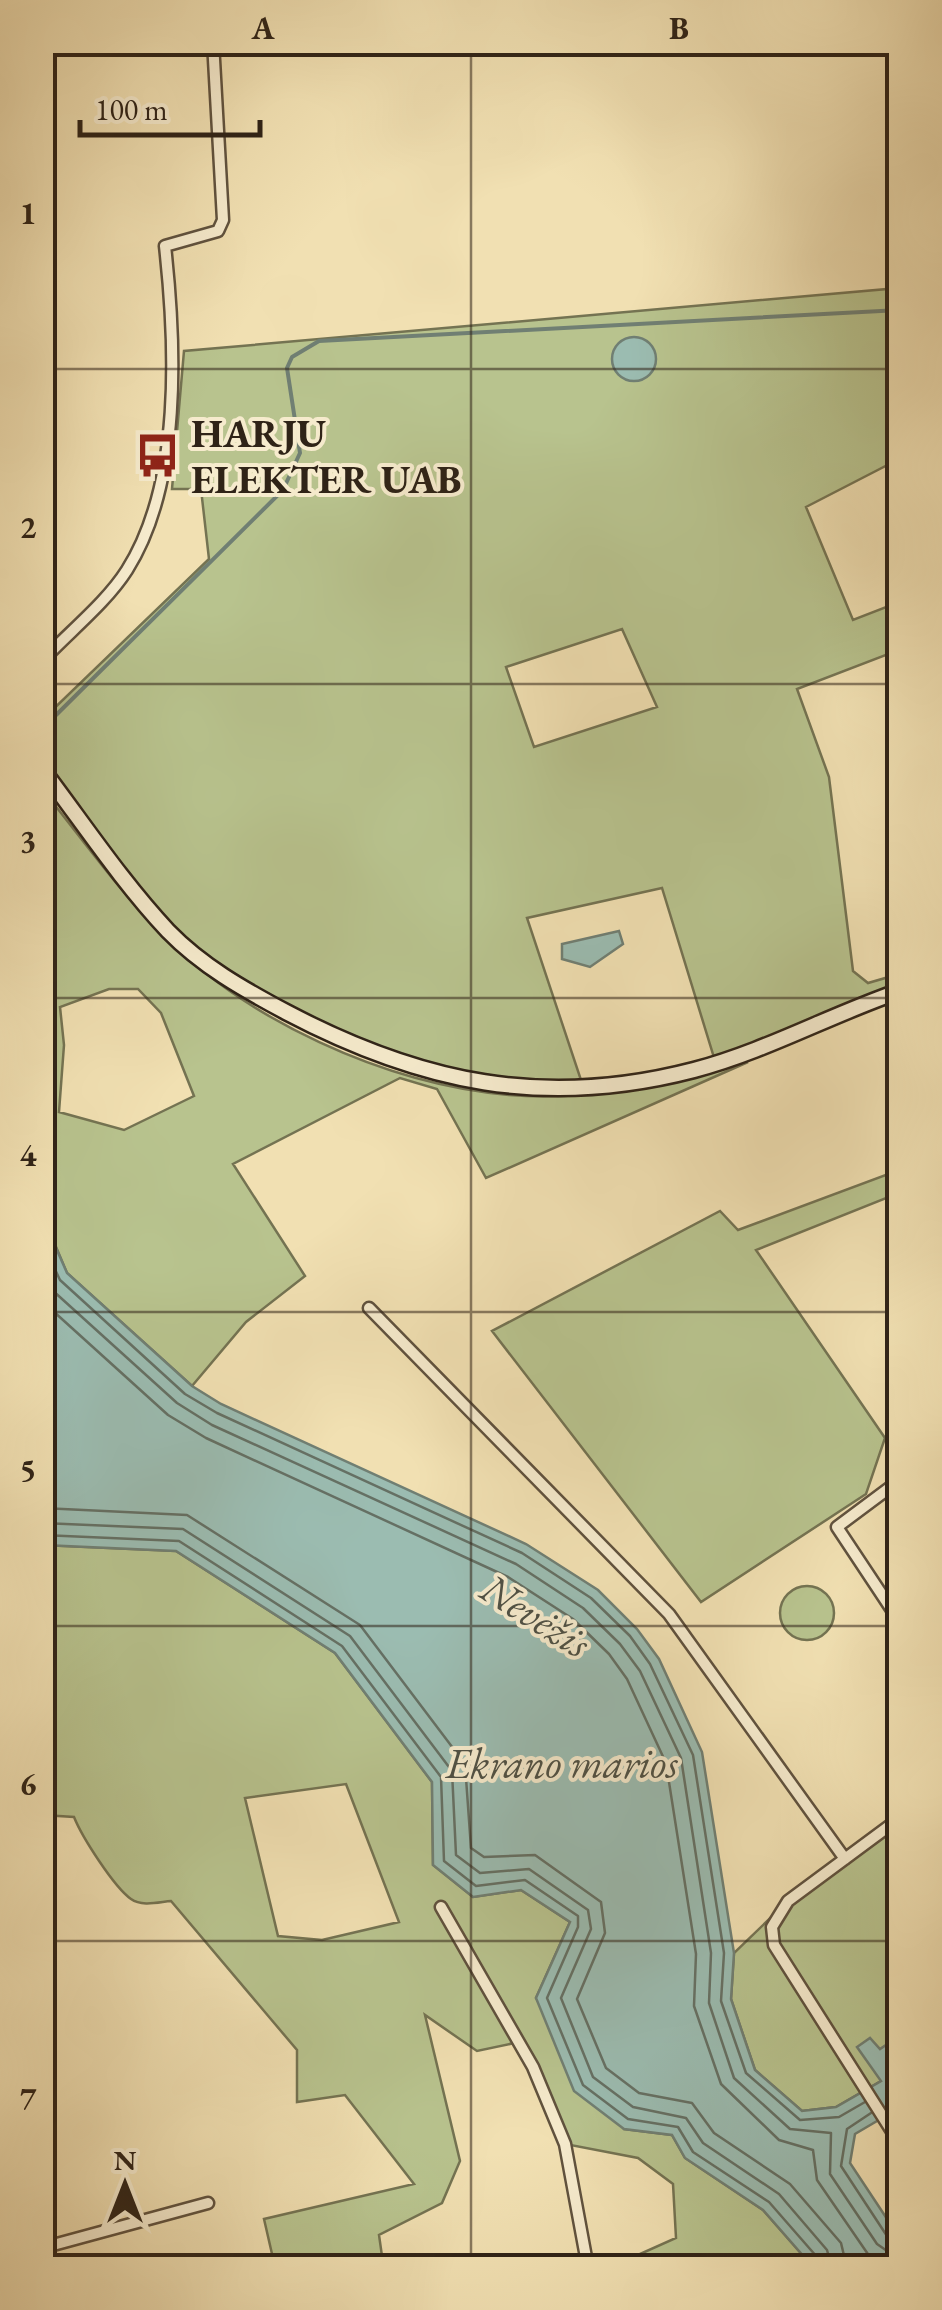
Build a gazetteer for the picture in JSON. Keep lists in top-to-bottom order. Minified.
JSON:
{"water":["Nevėžis","Ekrano marios"],"places":{"bus stop":["HARJU ELEKTER UAB"]},"scale_bar":"100 m","north":"top","grid":{"columns":["A","B"],"rows":["1","2","3","4","5","6","7"]}}
